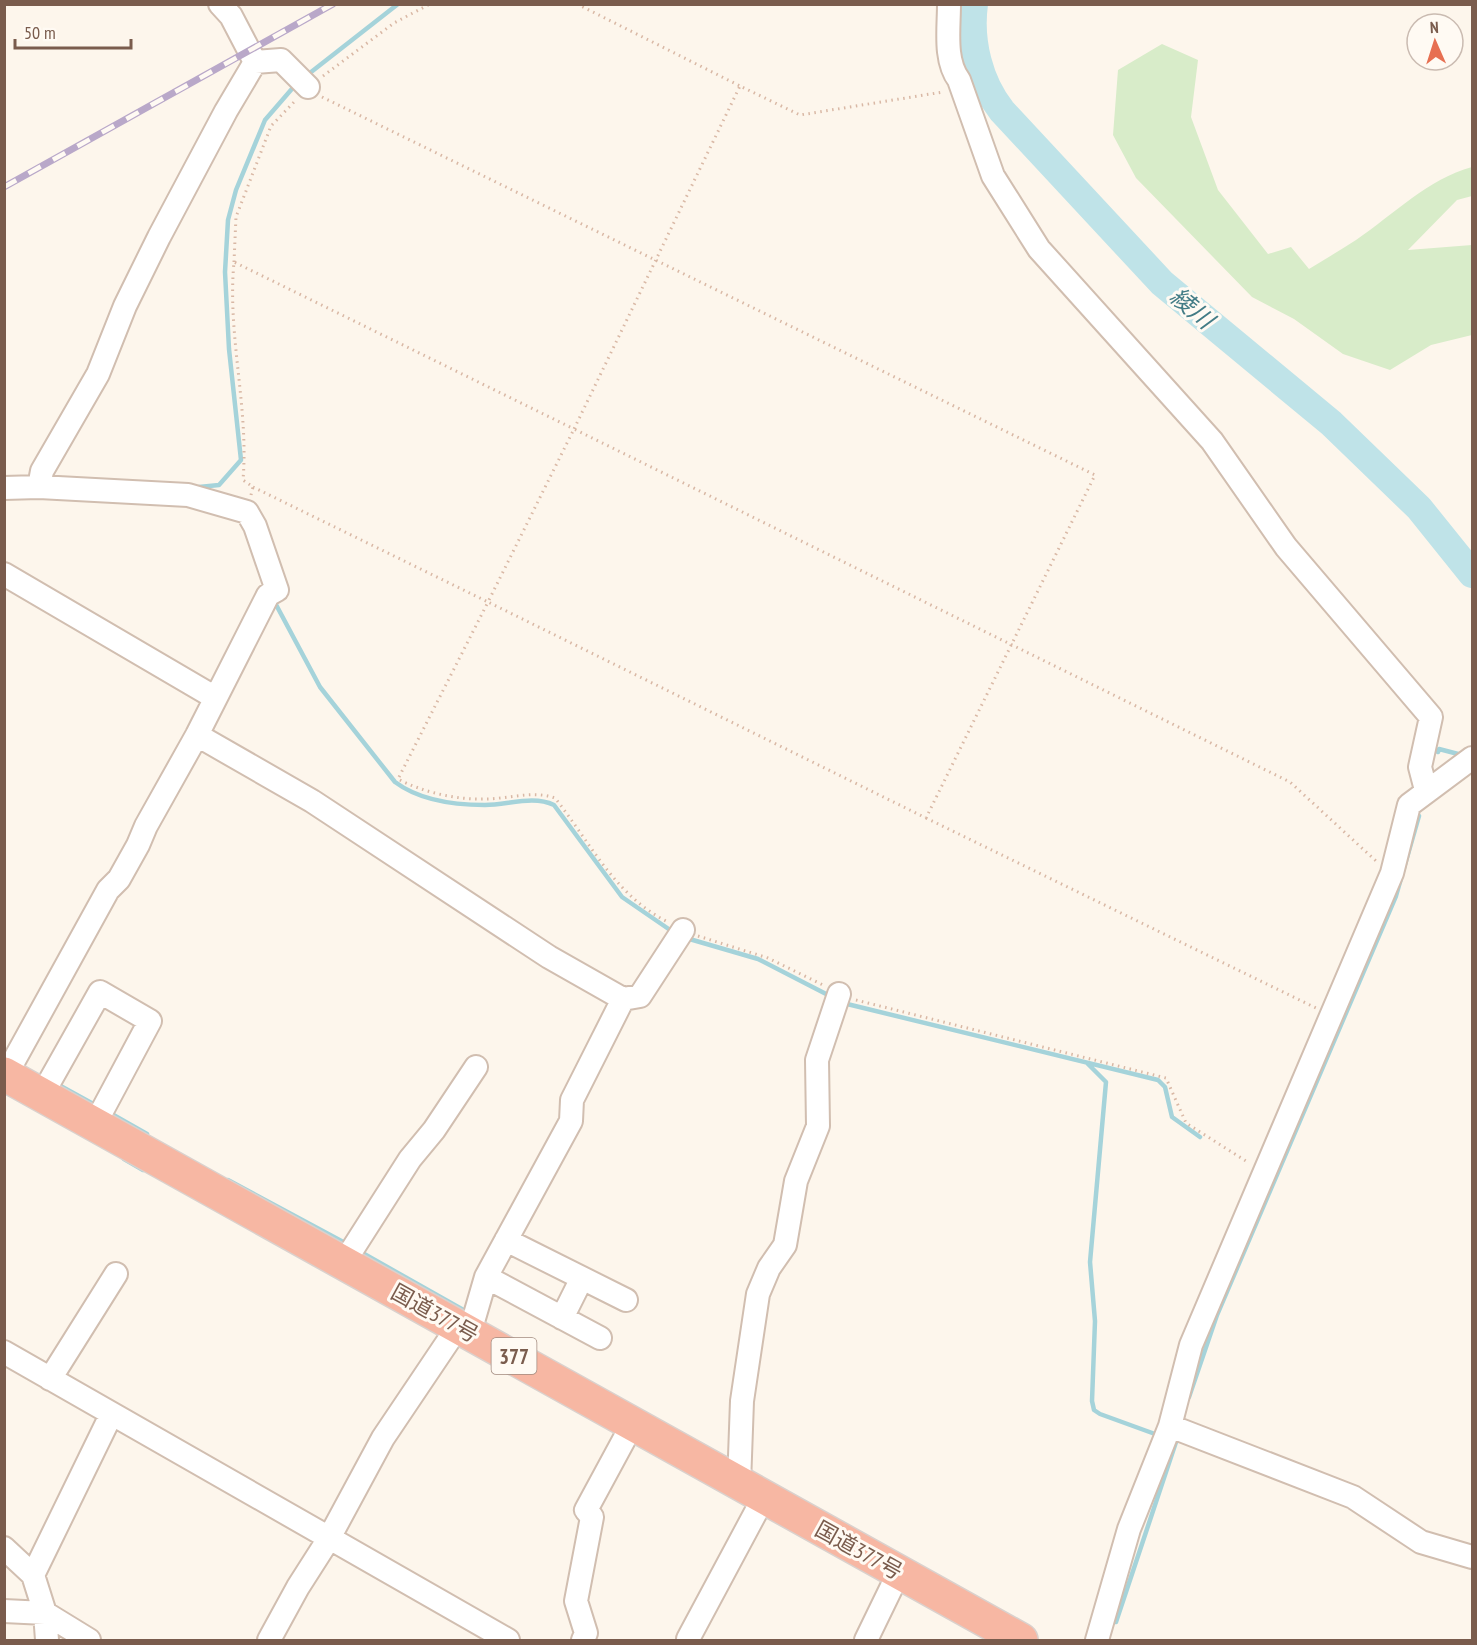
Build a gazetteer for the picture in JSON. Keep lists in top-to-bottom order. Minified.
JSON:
{"streets":{"highway":["国道377号","377"]},"water":["綾川"],"scale_bar":"50 m","north":"top"}
